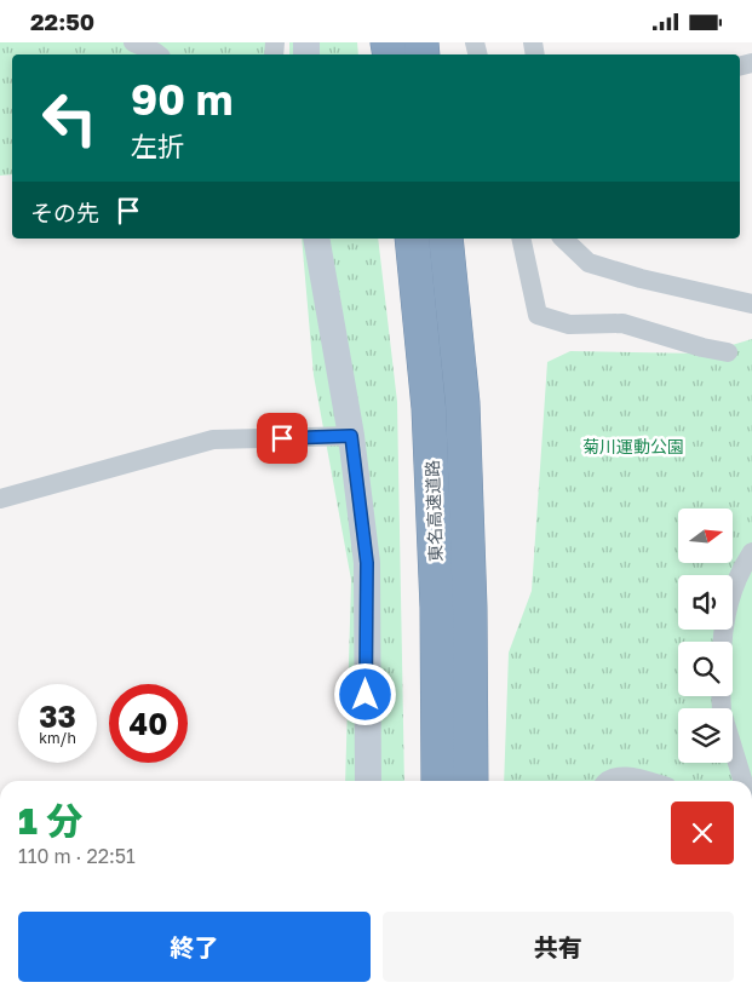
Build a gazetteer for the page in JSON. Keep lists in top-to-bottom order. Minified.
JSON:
{"streets":{"highway":["東名高速道路"]},"parks":["菊川運動公園"],"north":"right","page":{"status":"22:50","turn":["90 m","左折"],"then":"その先","speed":"33 km/h","limit":"40","heading":["1 分","110 m · 22:51"],"buttons":["終了","共有"]}}
